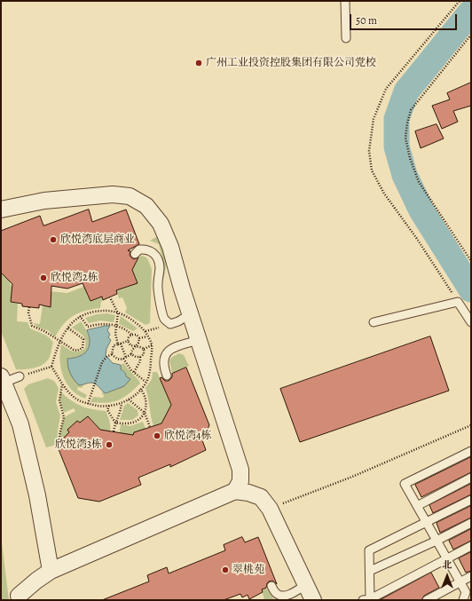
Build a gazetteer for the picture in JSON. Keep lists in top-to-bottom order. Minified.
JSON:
{"places":["广州工业投资控股集团有限公司党校","欣悦湾底层商业","欣悦湾2栋","欣悦湾4栋","欣悦湾3栋","翠桃苑"],"scale_bar":"50 m","north":"top"}
